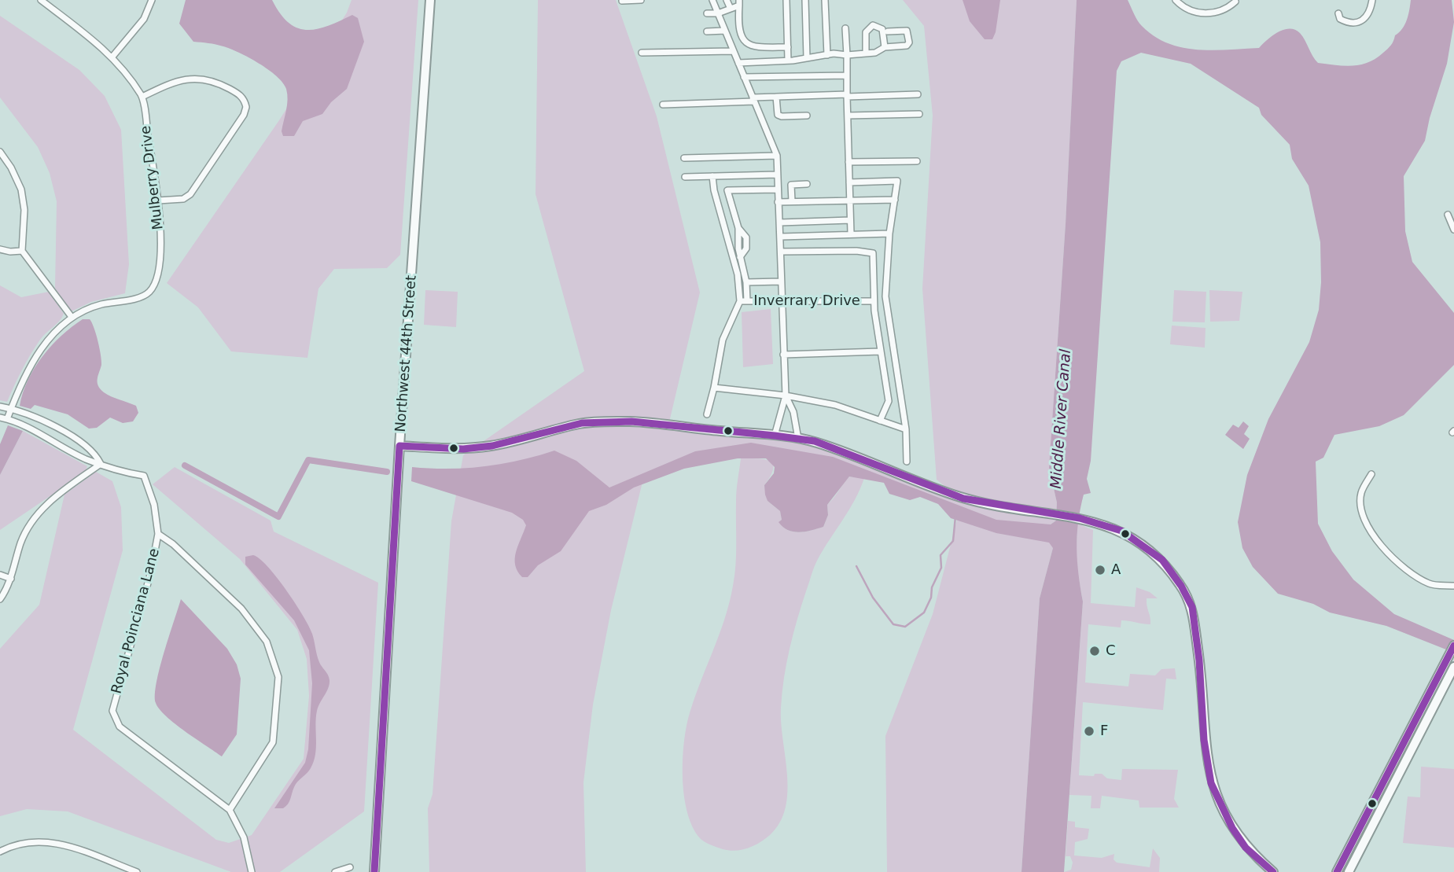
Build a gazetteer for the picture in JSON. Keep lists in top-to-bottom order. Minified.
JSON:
{"streets":{"street":["Mulberry Drive","Inverrary Drive","Northwest 44th Street","Royal Poinciana Lane"]},"water":["Middle River Canal"],"places":["A","C","F"]}
